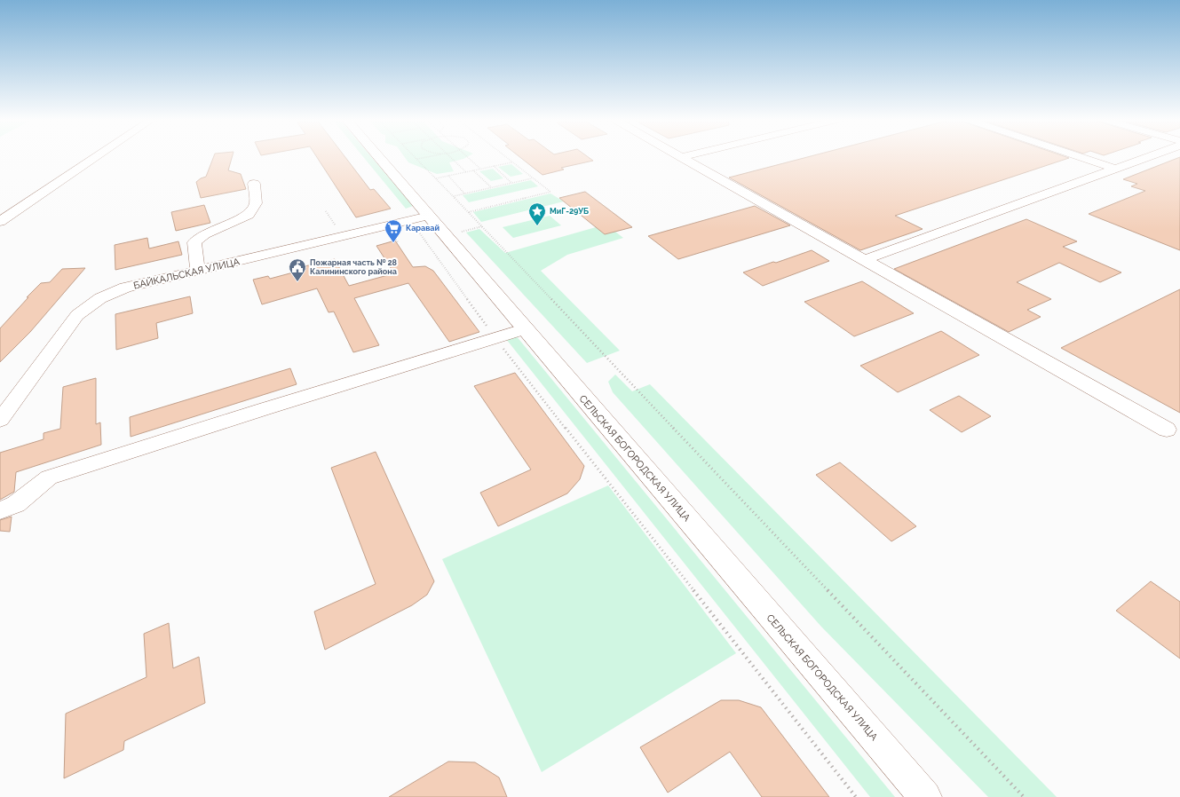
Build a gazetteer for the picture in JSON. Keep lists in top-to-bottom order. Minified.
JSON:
{"streets":{"main road":["СЕЛЬСКАЯ БОГОРОДСКАЯ УЛИЦА"],"lane":["БАЙКАЛЬСКАЯ УЛИЦА"]},"crossings":[["БАЙКАЛЬСКАЯ УЛИЦА","СЕЛЬСКАЯ БОГОРОДСКАЯ УЛИЦА"]],"places":{"place":["МиГ-29УБ"],"supermarket":["Каравай"],"public building":["Пожарная часть № 28 Калининского района"]}}
